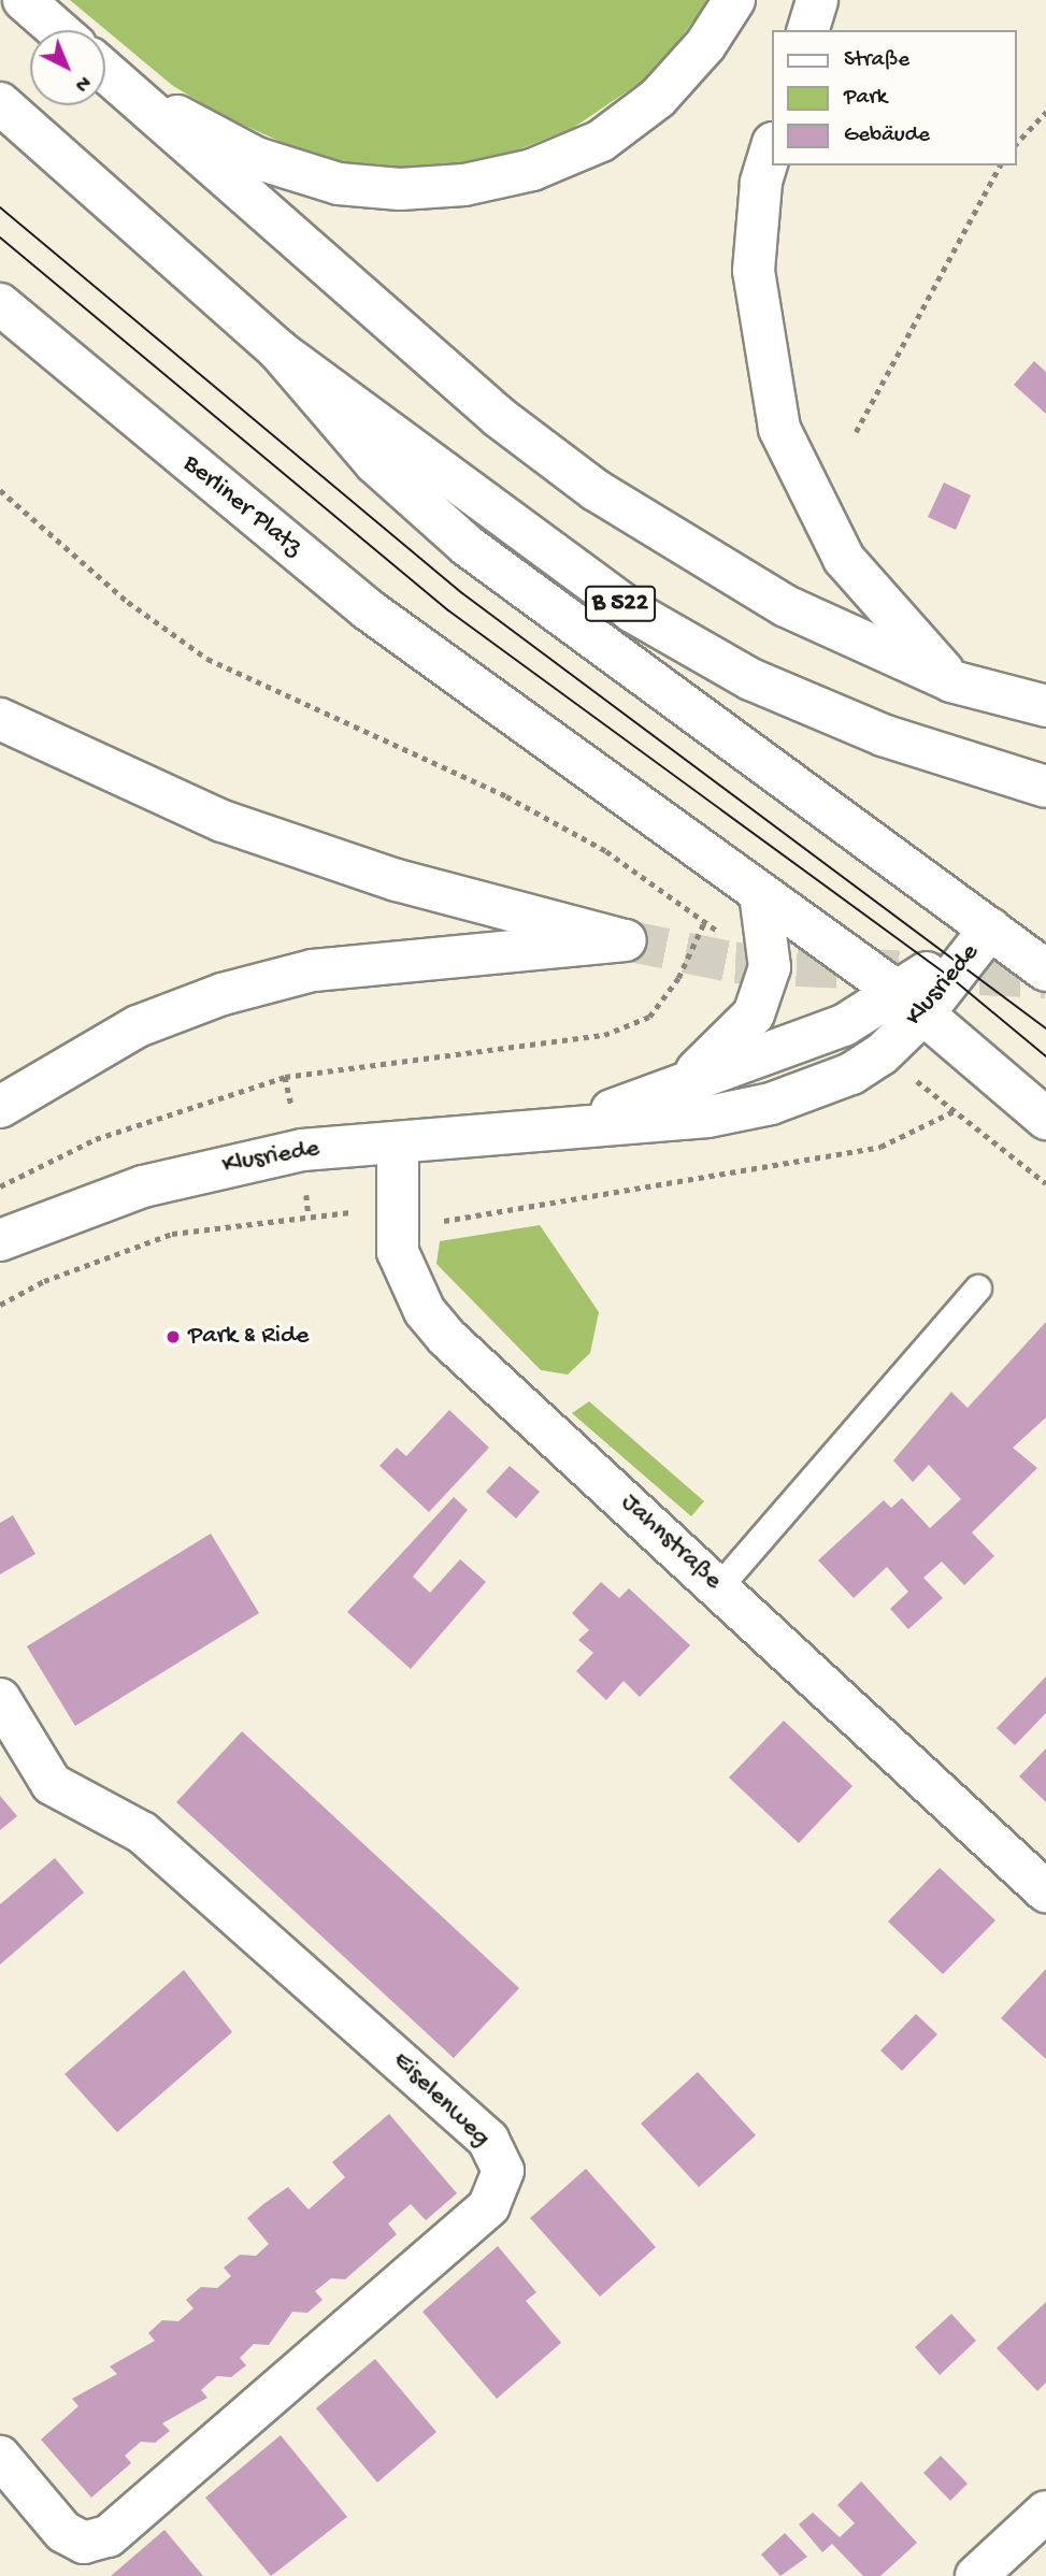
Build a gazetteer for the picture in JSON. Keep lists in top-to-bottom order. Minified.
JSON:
{"streets":{"main road":["Berliner Platz","B 522","Klusriede","Jahnstraße","Eiselenweg"]},"crossings":[["Berliner Platz","Klusriede"],["Klusriede","Jahnstraße"]],"places":["Park & Ride"],"legend":["Straße","Park","Gebäude"],"north":"bottom right"}
